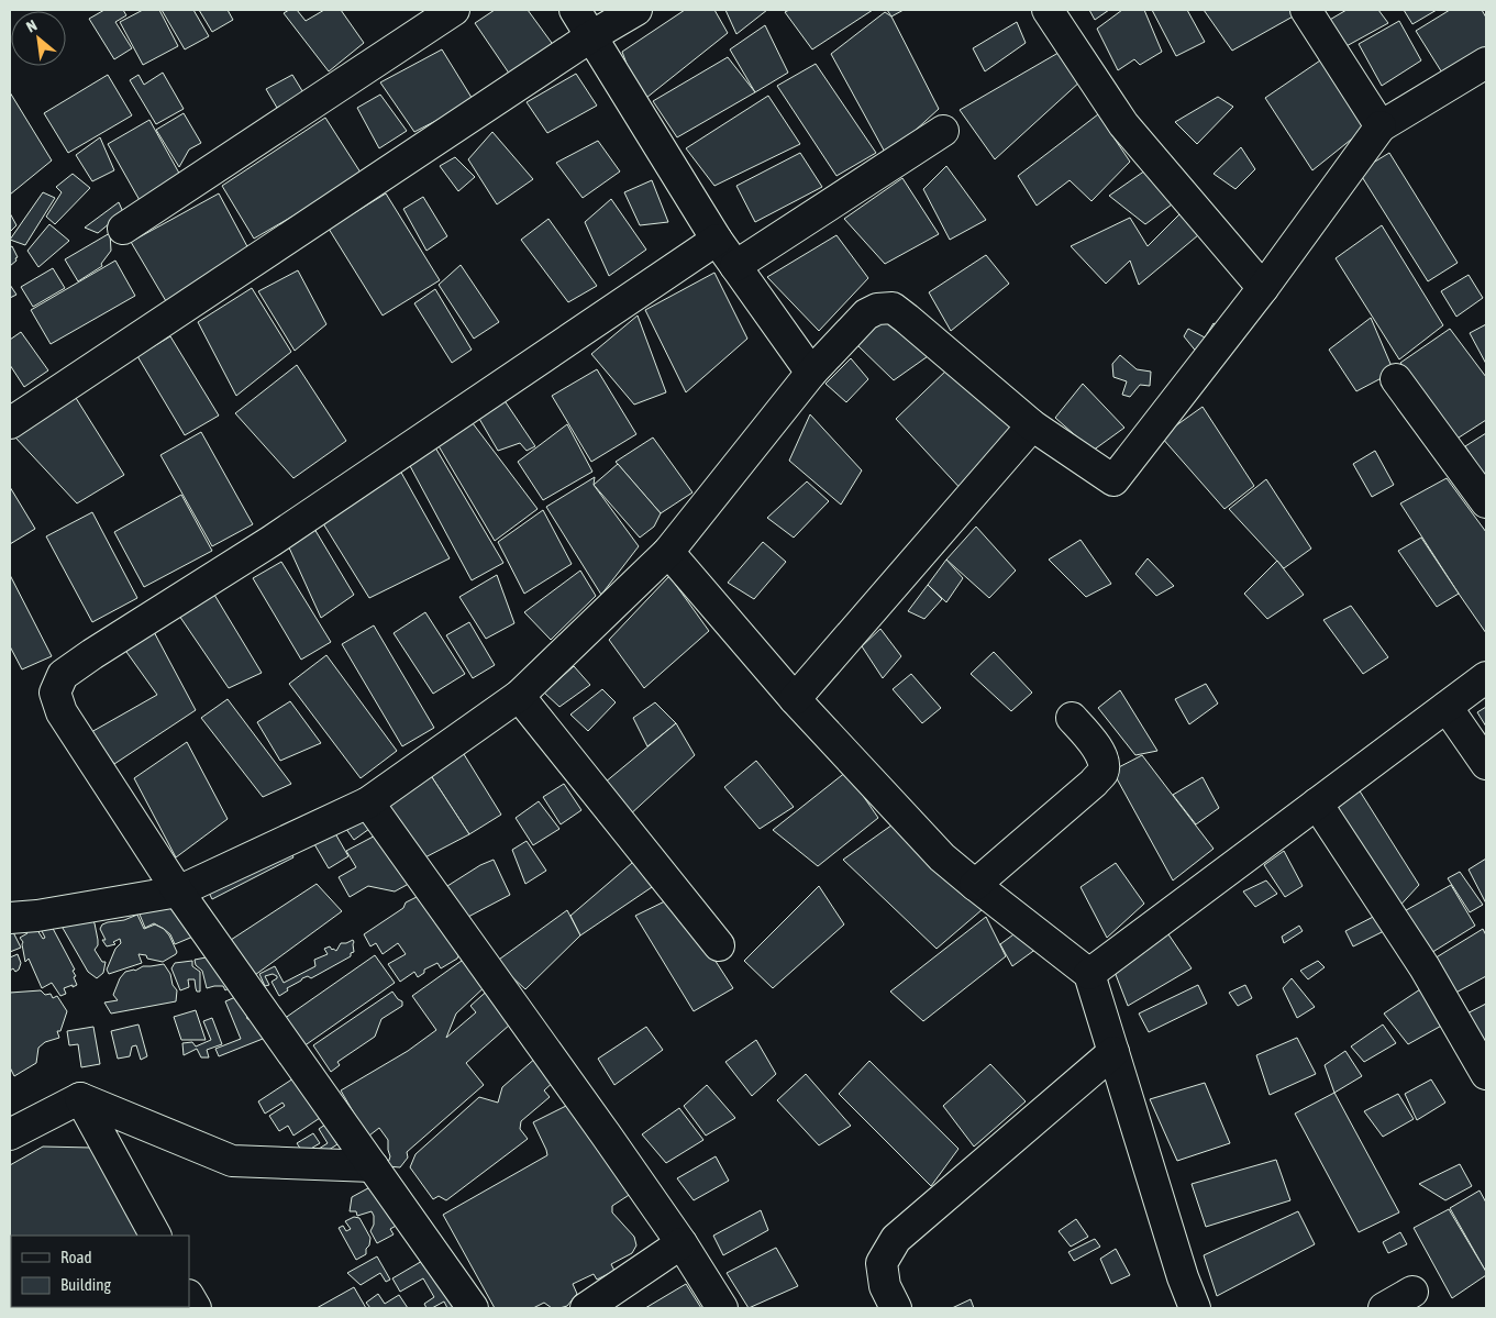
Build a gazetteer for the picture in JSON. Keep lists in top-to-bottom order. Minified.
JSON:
{"legend":["Road","Building"],"north":"top left"}
